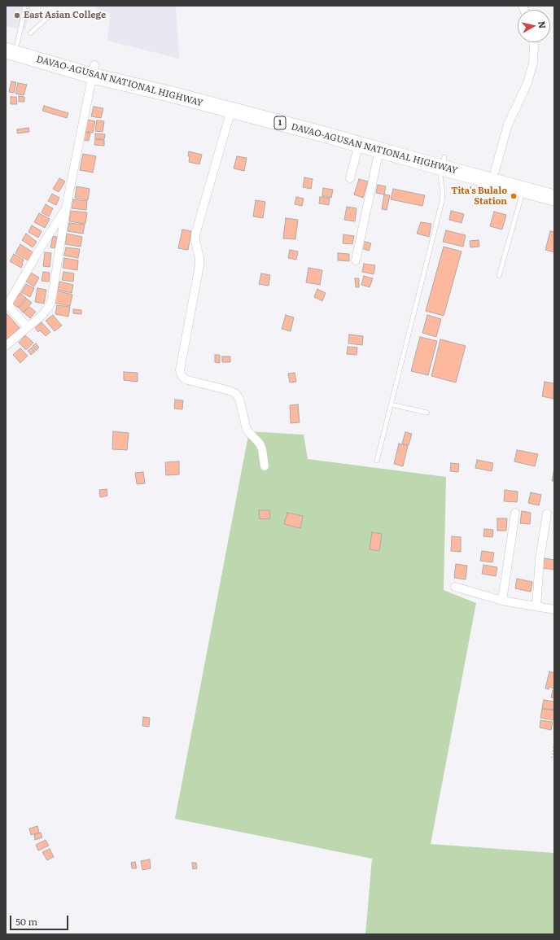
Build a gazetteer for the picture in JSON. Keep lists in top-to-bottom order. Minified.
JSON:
{"streets":{"highway":["DAVAO-AGUSAN NATIONAL HIGHWAY","1"]},"places":["East Asian College","Tita's Bulalo Station"],"scale_bar":"50 m","north":"right"}
